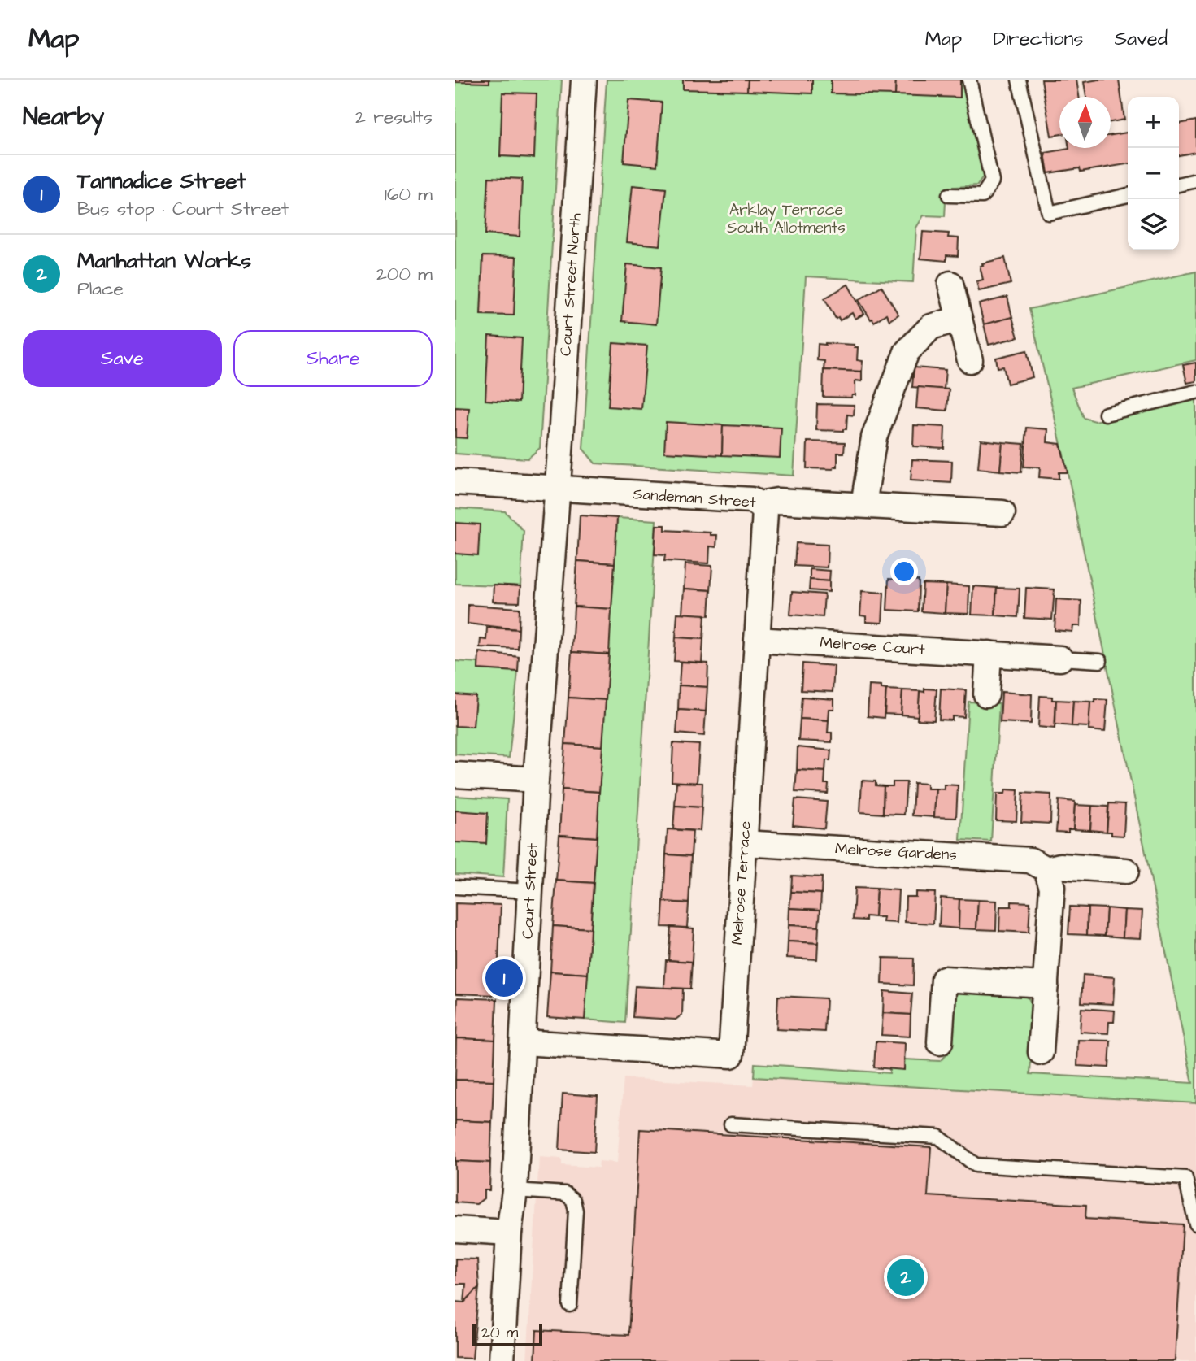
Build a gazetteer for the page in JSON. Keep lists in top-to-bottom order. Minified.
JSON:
{"streets":{"street":["Court Street North","Sandeman Street","Melrose Court","Melrose Gardens","Melrose Terrace","Court Street"]},"crossings":[["Court Street North","Sandeman Street"],["Court Street North","Court Street"],["Sandeman Street","Melrose Terrace"],["Sandeman Street","Court Street"],["Melrose Court","Melrose Terrace"],["Melrose Gardens","Melrose Terrace"],["Melrose Terrace","Court Street"]],"parks":["Arklay Terrace South Allotments"],"scale_bar":"20 m","north":"top","page":{"header":"Map","nav":["Map","Directions","Saved"],"heading":["Nearby","2 results"],"map_buttons":["+","−"],"list":[{"mark":"1","name":"Tannadice Street","note":"Bus stop · Court Street","value":"160 m"},{"mark":"2","name":"Manhattan Works","note":"Place","value":"200 m"}],"buttons":["Save","Share"],"pins":["1","2"],"scale":"20 m"}}
